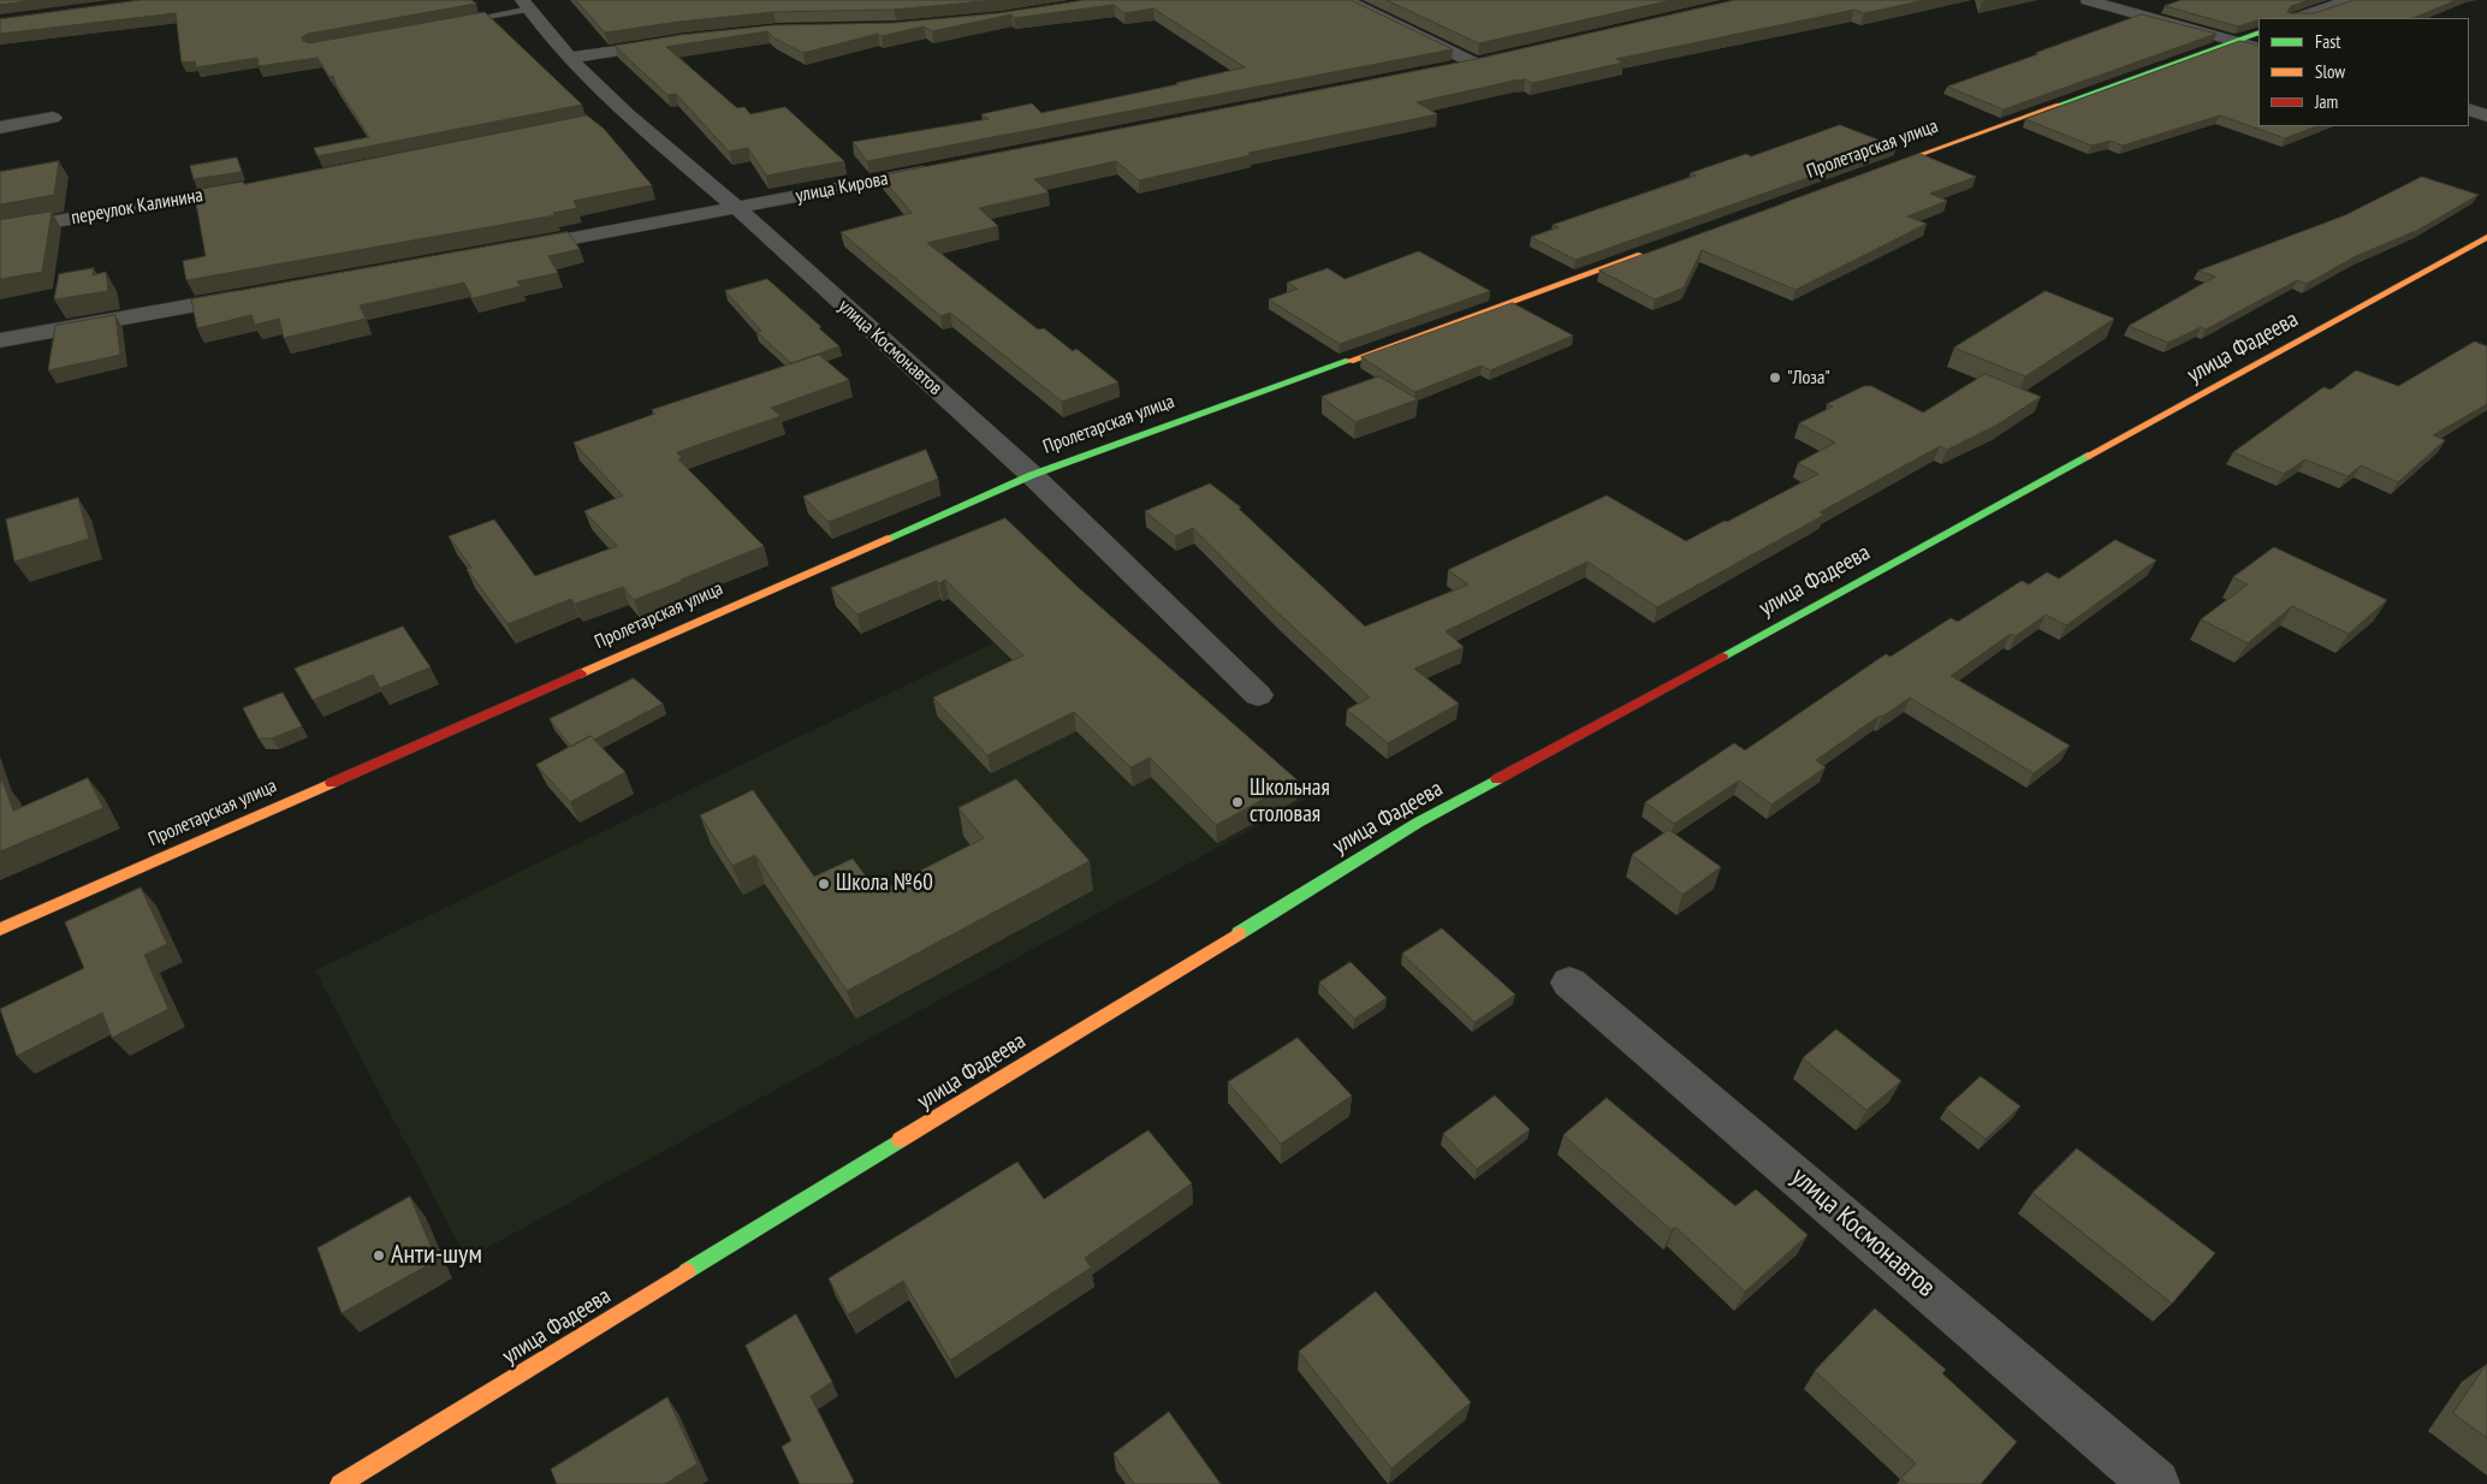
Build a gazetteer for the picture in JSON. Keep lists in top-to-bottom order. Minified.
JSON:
{"streets":{"street":["Пролетарская улица","улица Кирова","переулок Калинина","улица Космонавтов","улица Фадеева"]},"crossings":[["Пролетарская улица","улица Космонавтов"],["улица Кирова","улица Космонавтов"]],"places":["\"Лоза\"","Школьная столовая","Школа №60","Анти-шум"],"legend":["Fast","Slow","Jam"]}
